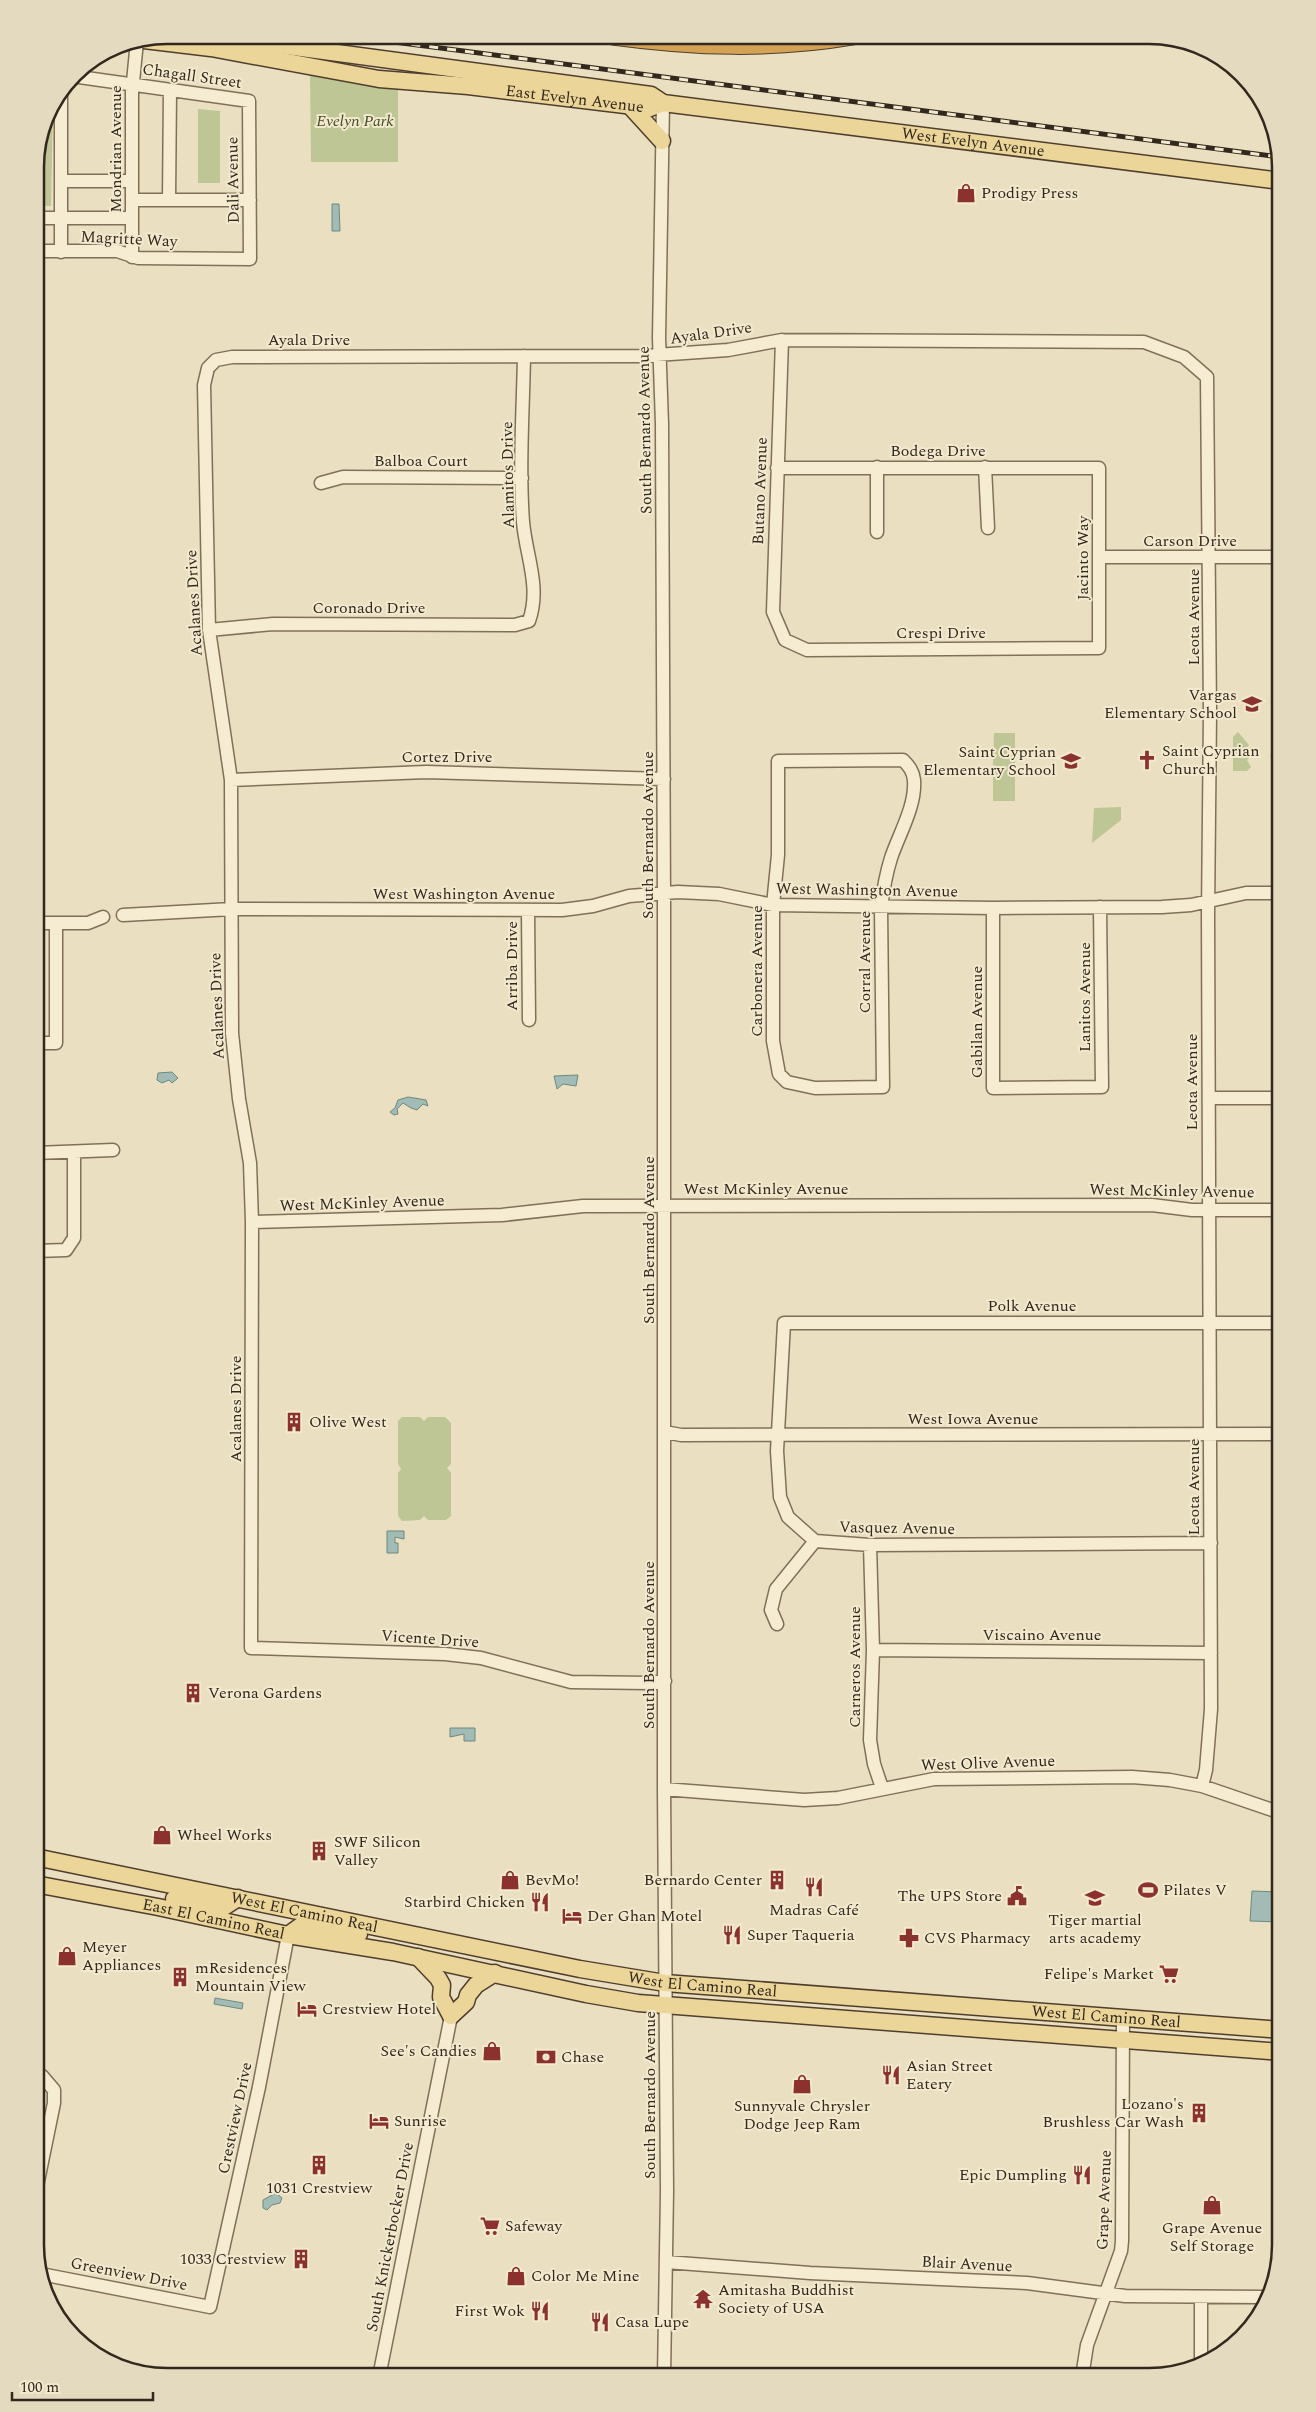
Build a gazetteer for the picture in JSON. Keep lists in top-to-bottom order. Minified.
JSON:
{"streets":{"main road":["East Evelyn Avenue","West Evelyn Avenue","West El Camino Real","East El Camino Real"],"street":["Chagall Street","Mondrian Avenue","Dali Avenue","Magritte Way","Ayala Drive","South Bernardo Avenue","Bodega Drive","Balboa Court","Alamitos Drive","Butano Avenue","Carson Drive","Jacinto Way","Acalanes Drive","Coronado Drive","Leota Avenue","Crespi Drive","Cortez Drive","West Washington Avenue","Corral Avenue","Arriba Drive","Carbonera Avenue","Lanitos Avenue","Gabilan Avenue","West McKinley Avenue","Polk Avenue","West Iowa Avenue","Vasquez Avenue","Viscaino Avenue","Vicente Drive","Carneros Avenue","West Olive Avenue","Crestview Drive","Grape Avenue","South Knickerbocker Drive","Blair Avenue","Greenview Drive"]},"crossings":[["Chagall Street","Mondrian Avenue"],["Chagall Street","Dali Avenue"],["East Evelyn Avenue","West Evelyn Avenue"],["East Evelyn Avenue","South Bernardo Avenue"],["West Evelyn Avenue","South Bernardo Avenue"],["Mondrian Avenue","Magritte Way"],["Dali Avenue","Magritte Way"],["Ayala Drive","South Bernardo Avenue"],["Ayala Drive","Alamitos Drive"],["Ayala Drive","Butano Avenue"],["Ayala Drive","Acalanes Drive"],["Ayala Drive","Leota Avenue"],["South Bernardo Avenue","Cortez Drive"],["South Bernardo Avenue","West Washington Avenue"],["South Bernardo Avenue","West McKinley Avenue"],["South Bernardo Avenue","West Iowa Avenue"],["South Bernardo Avenue","Vicente Drive"],["South Bernardo Avenue","West Olive Avenue"],["South Bernardo Avenue","West El Camino Real"],["South Bernardo Avenue","Blair Avenue"],["Bodega Drive","Butano Avenue"],["Bodega Drive","Jacinto Way"],["Balboa Court","Alamitos Drive"],["Alamitos Drive","Coronado Drive"],["Butano Avenue","Crespi Drive"],["Carson Drive","Jacinto Way"],["Carson Drive","Leota Avenue"],["Jacinto Way","Crespi Drive"],["Acalanes Drive","Coronado Drive"],["Acalanes Drive","Cortez Drive"],["Acalanes Drive","West Washington Avenue"],["Acalanes Drive","West McKinley Avenue"],["Acalanes Drive","Vicente Drive"],["Leota Avenue","West Washington Avenue"],["Leota Avenue","West McKinley Avenue"],["Leota Avenue","Polk Avenue"],["Leota Avenue","West Iowa Avenue"],["Leota Avenue","Vasquez Avenue"],["Leota Avenue","Viscaino Avenue"],["Leota Avenue","West Olive Avenue"],["West Washington Avenue","Corral Avenue"],["West Washington Avenue","Arriba Drive"],["West Washington Avenue","Carbonera Avenue"],["West Washington Avenue","Lanitos Avenue"],["West Washington Avenue","Gabilan Avenue"],["Corral Avenue","Carbonera Avenue"],["Lanitos Avenue","Gabilan Avenue"],["Polk Avenue","West Iowa Avenue"],["Vasquez Avenue","Carneros Avenue"],["Viscaino Avenue","Carneros Avenue"],["Carneros Avenue","West Olive Avenue"],["West El Camino Real","East El Camino Real"],["West El Camino Real","Grape Avenue"],["East El Camino Real","Crestview Drive"],["Crestview Drive","Greenview Drive"],["Grape Avenue","Blair Avenue"]],"parks":["Evelyn Park"],"places":{"shop":["Prodigy Press","Wheel Works","BevMo!","Meyer Appliances","See's Candies","Sunnyvale Chrysler Dodge Jeep Ram","Grape Avenue Self Storage","Color Me Mine"],"school or university":["Vargas Elementary School","Saint Cyprian Elementary School","Tiger martial arts academy"],"church":["Saint Cyprian Church"],"building":["Olive West","Verona Gardens","SWF Silicon Valley","Bernardo Center","mResidences Mountain View","Lozano's Brushless Car Wash","1031 Crestview","1033 Crestview"],"restaurant":["Madras Café","Starbird Chicken","Super Taqueria","Asian Street Eatery","Epic Dumpling","First Wok","Casa Lupe"],"sports":["Pilates V"],"public building":["The UPS Store"],"hotel":["Der Ghan Motel","Crestview Hotel","Sunrise"],"pharmacy":["CVS Pharmacy"],"supermarket":["Felipe's Market","Safeway"],"bank":["Chase"],"temple":["Amitasha Buddhist Society of USA"]},"scale_bar":"100 m"}
